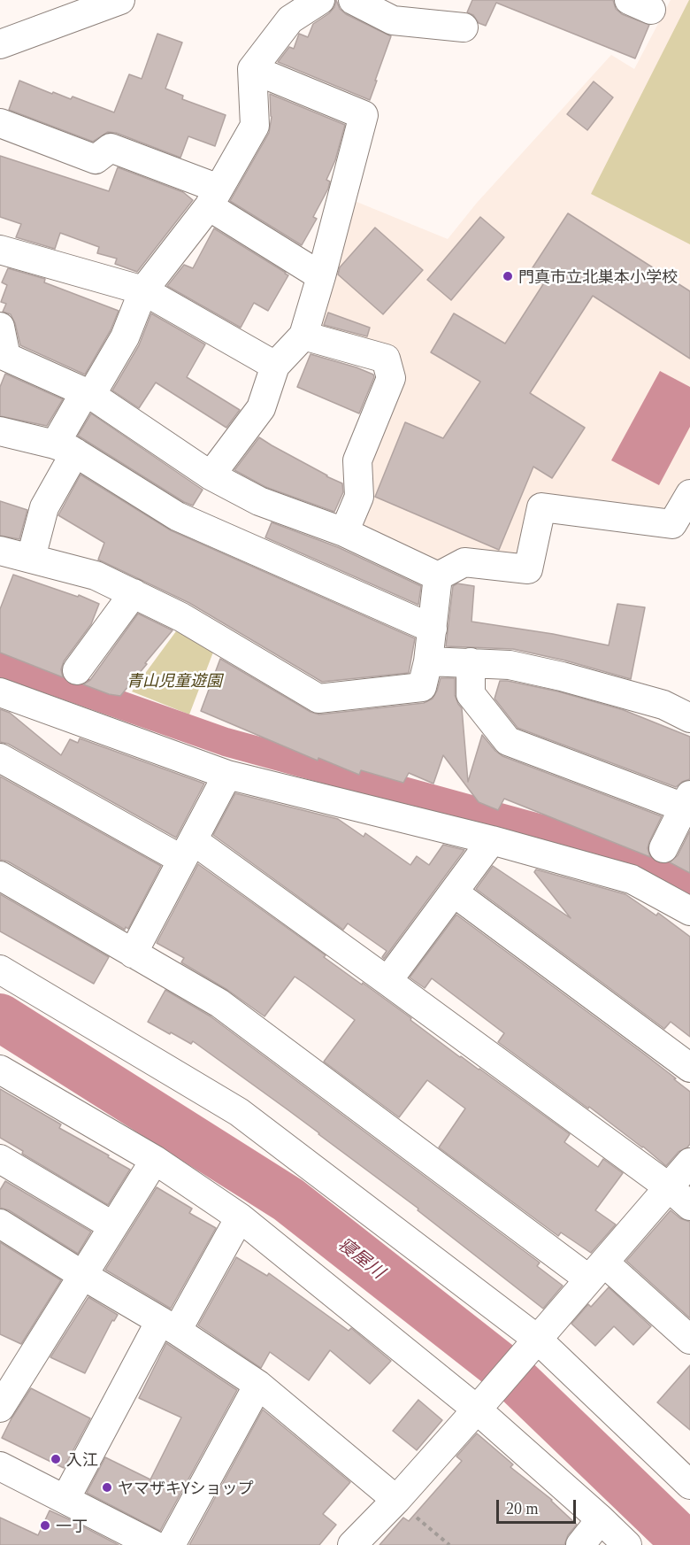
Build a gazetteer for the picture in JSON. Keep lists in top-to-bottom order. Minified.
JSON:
{"water":["寝屋川"],"parks":["青山児童遊園"],"places":["門真市立北巣本小学校","入江","ヤマザキYショップ","一丁"],"scale_bar":"20 m"}
